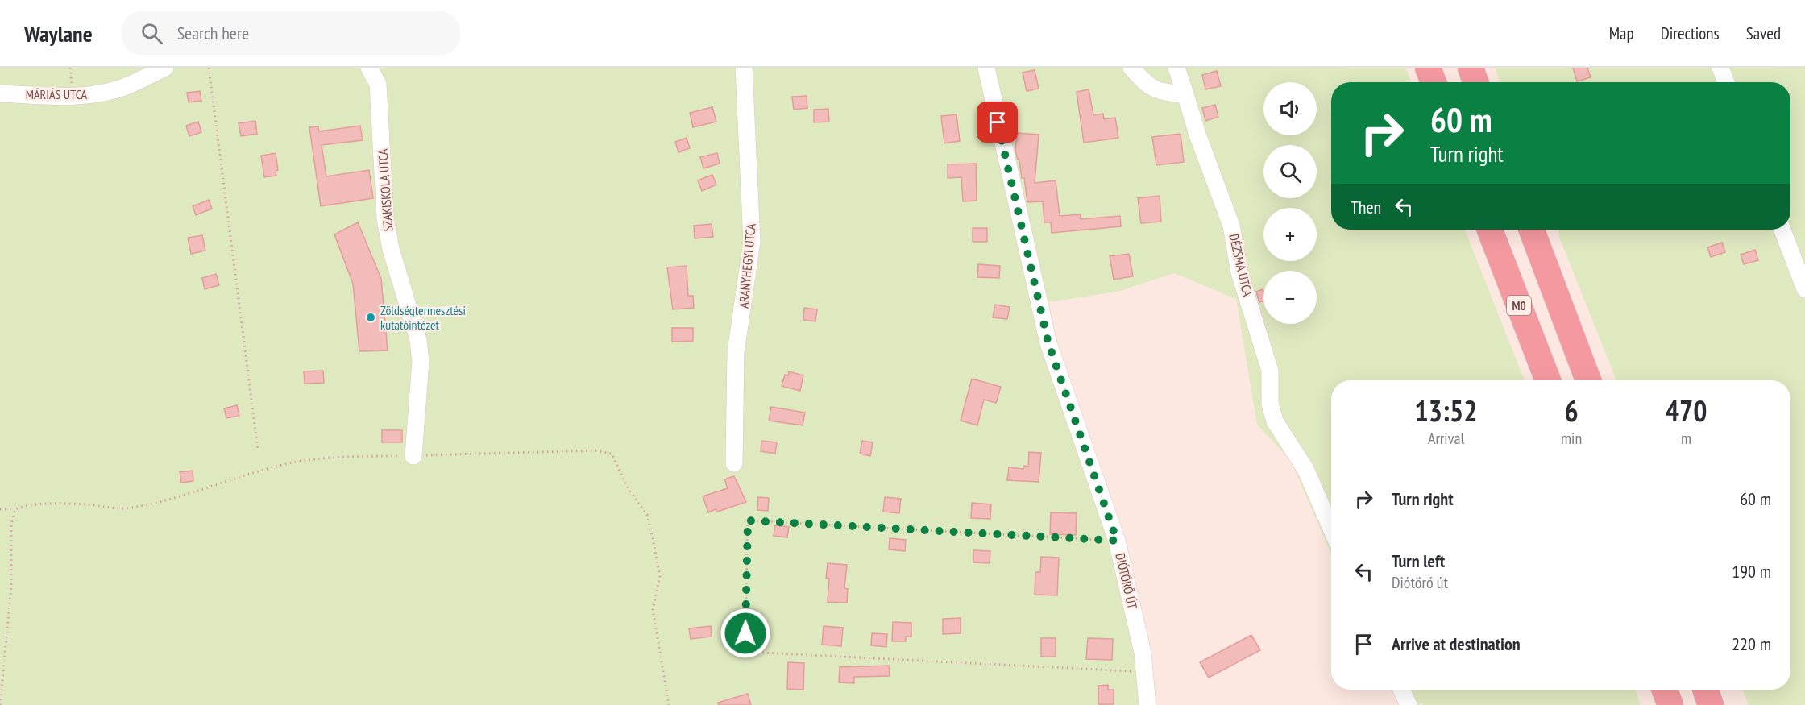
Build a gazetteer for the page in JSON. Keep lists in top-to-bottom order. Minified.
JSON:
{"streets":{"highway":["M0"],"street":["MÁRIÁS UTCA","SZAKISKOLA UTCA","DÉZSMA UTCA","ARANYHEGYI UTCA","DIÓTÖRŐ ÚT"]},"places":["Zöldségtermesztési kutatóintézet"],"page":{"header":"Waylane","search":"Search here","nav":["Map","Directions","Saved"],"map_buttons":["+","−"],"turn":["60 m","Turn right"],"then":"Then","eta":["13:52","Arrival","6","min","470","m"],"list":[{"name":"Turn right","value":"60 m"},{"name":"Turn left","note":"Diótörő út","value":"190 m"},{"name":"Arrive at destination","value":"220 m"}]}}
